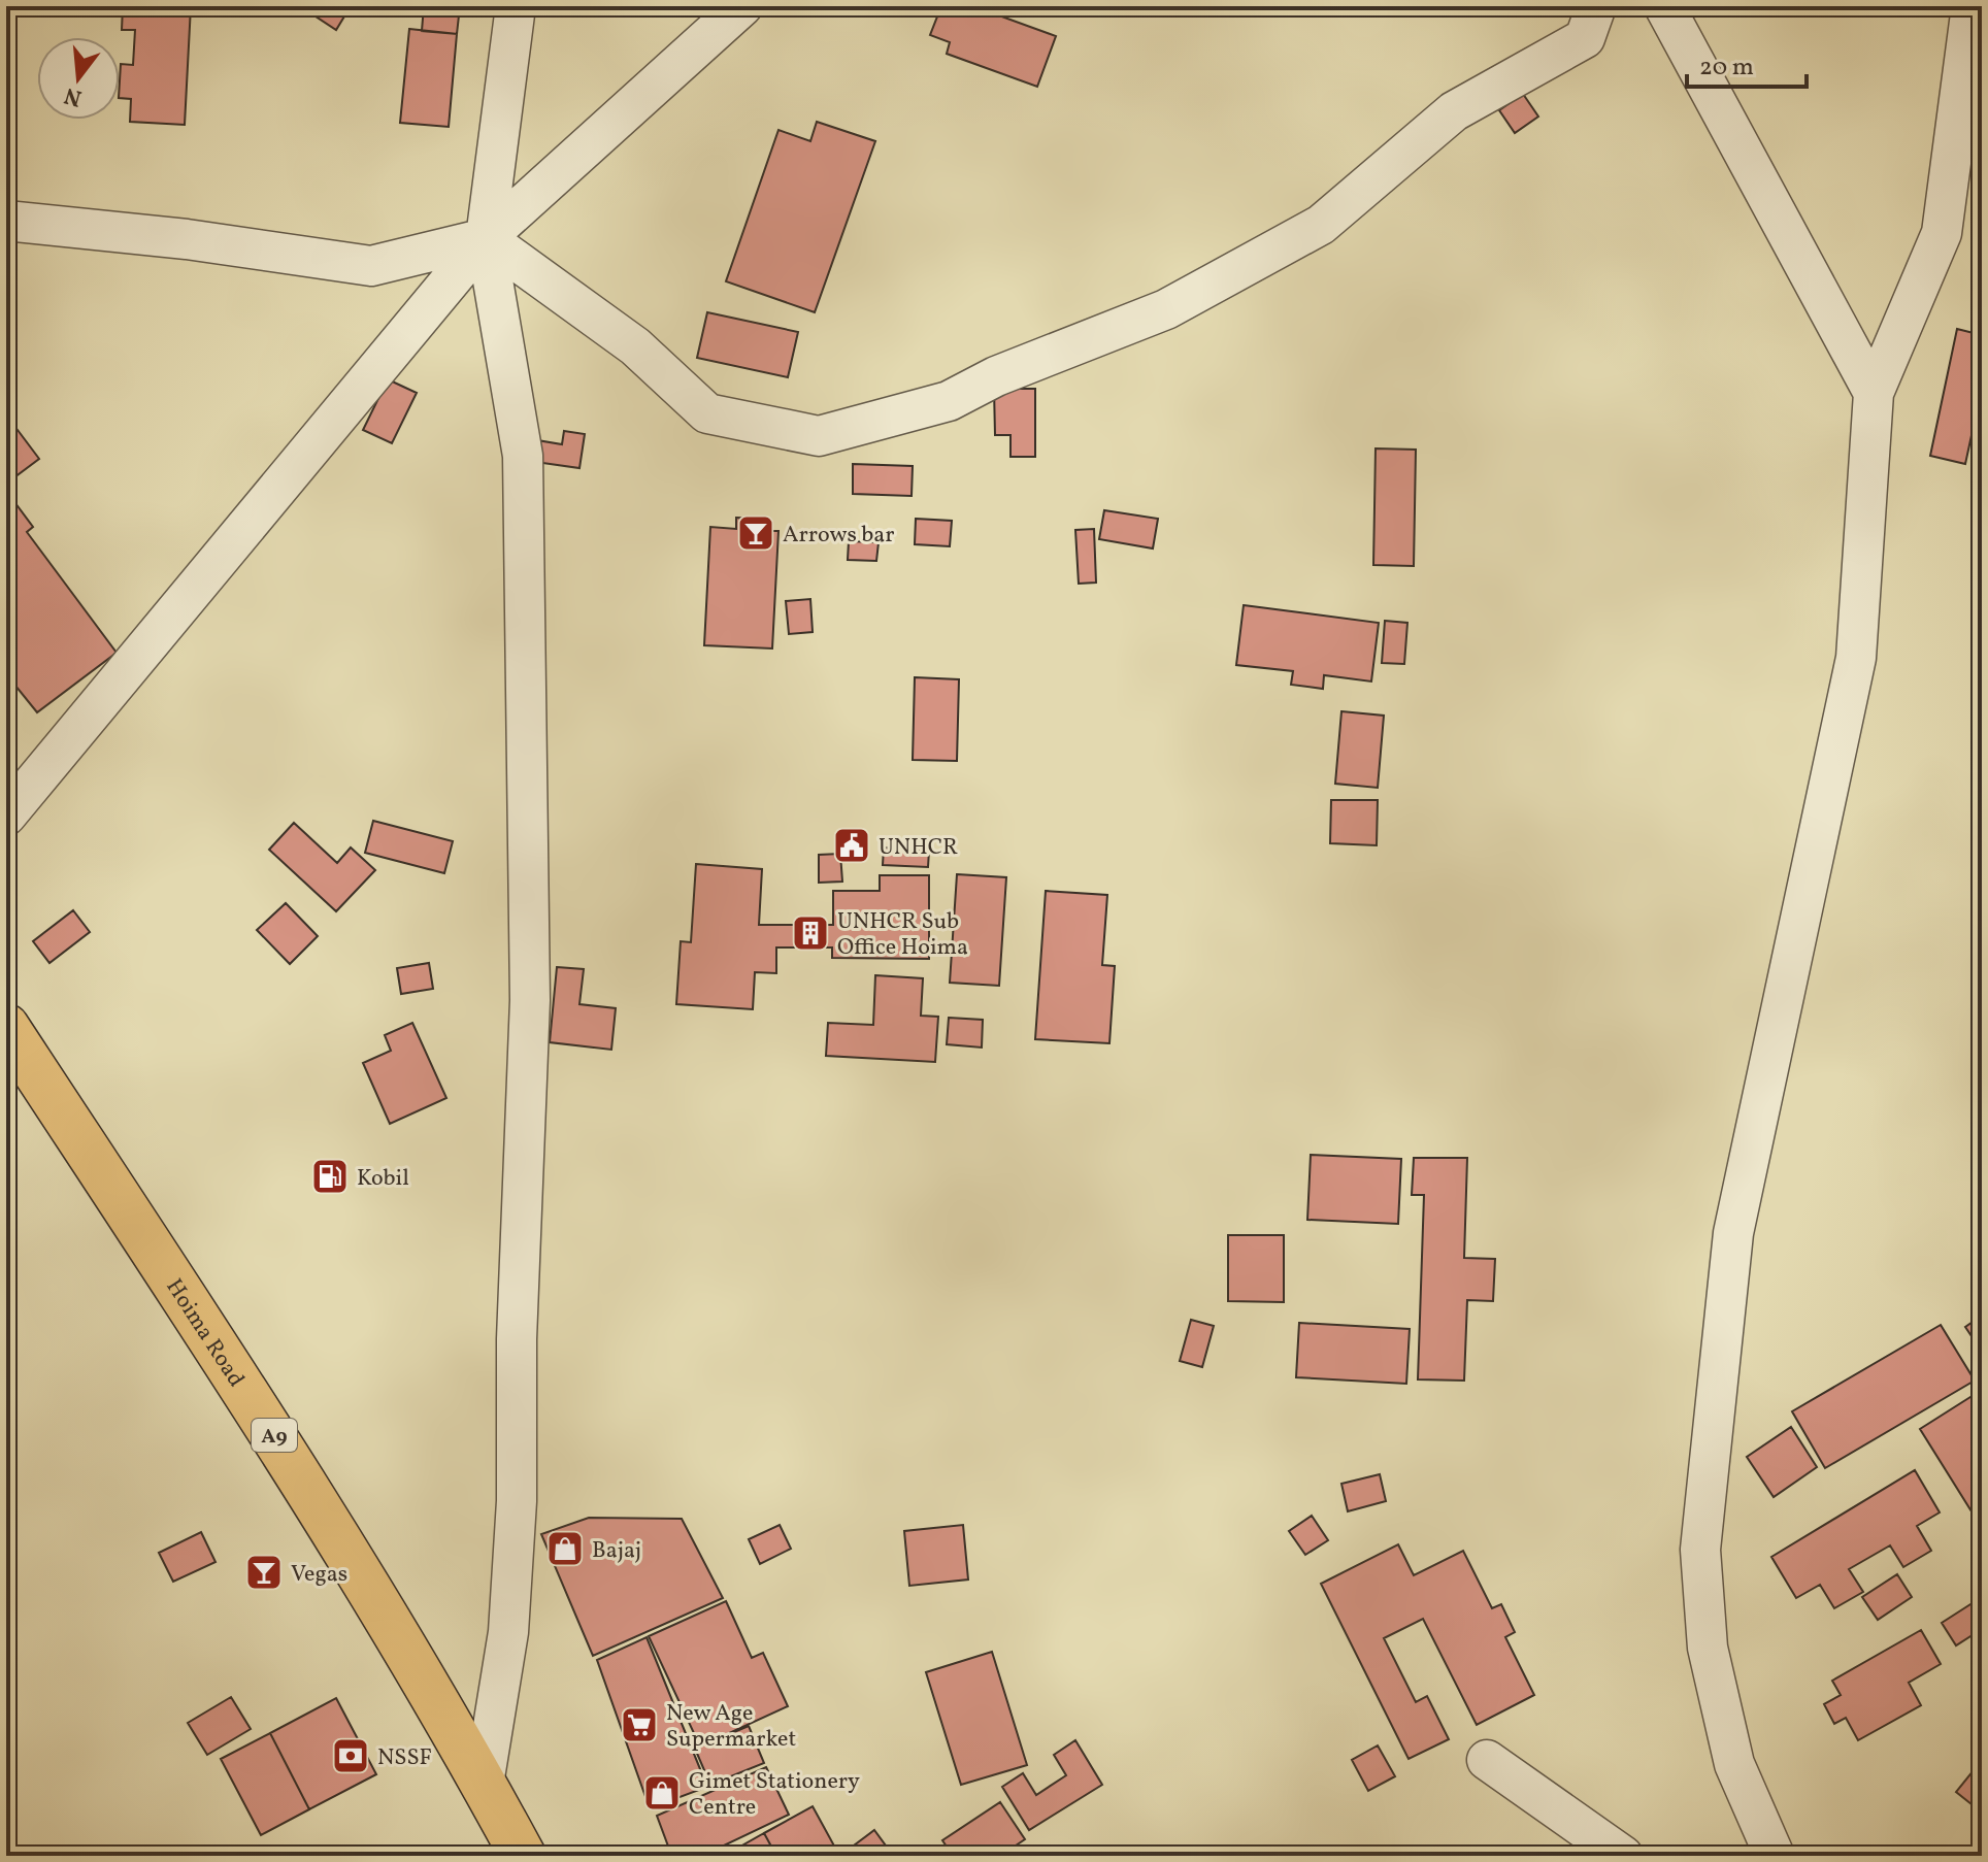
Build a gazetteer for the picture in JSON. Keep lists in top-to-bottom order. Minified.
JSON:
{"streets":{"main road":["Hoima Road","A9"]},"places":{"bar":["Arrows bar","Vegas"],"public building":["UNHCR"],"building":["UNHCR Sub Office Hoima"],"fuel station":["Kobil"],"shop":["Bajaj","Gimet Stationery Centre"],"supermarket":["New Age Supermarket"],"bank":["NSSF"]},"scale_bar":"20 m","north":"bottom"}
